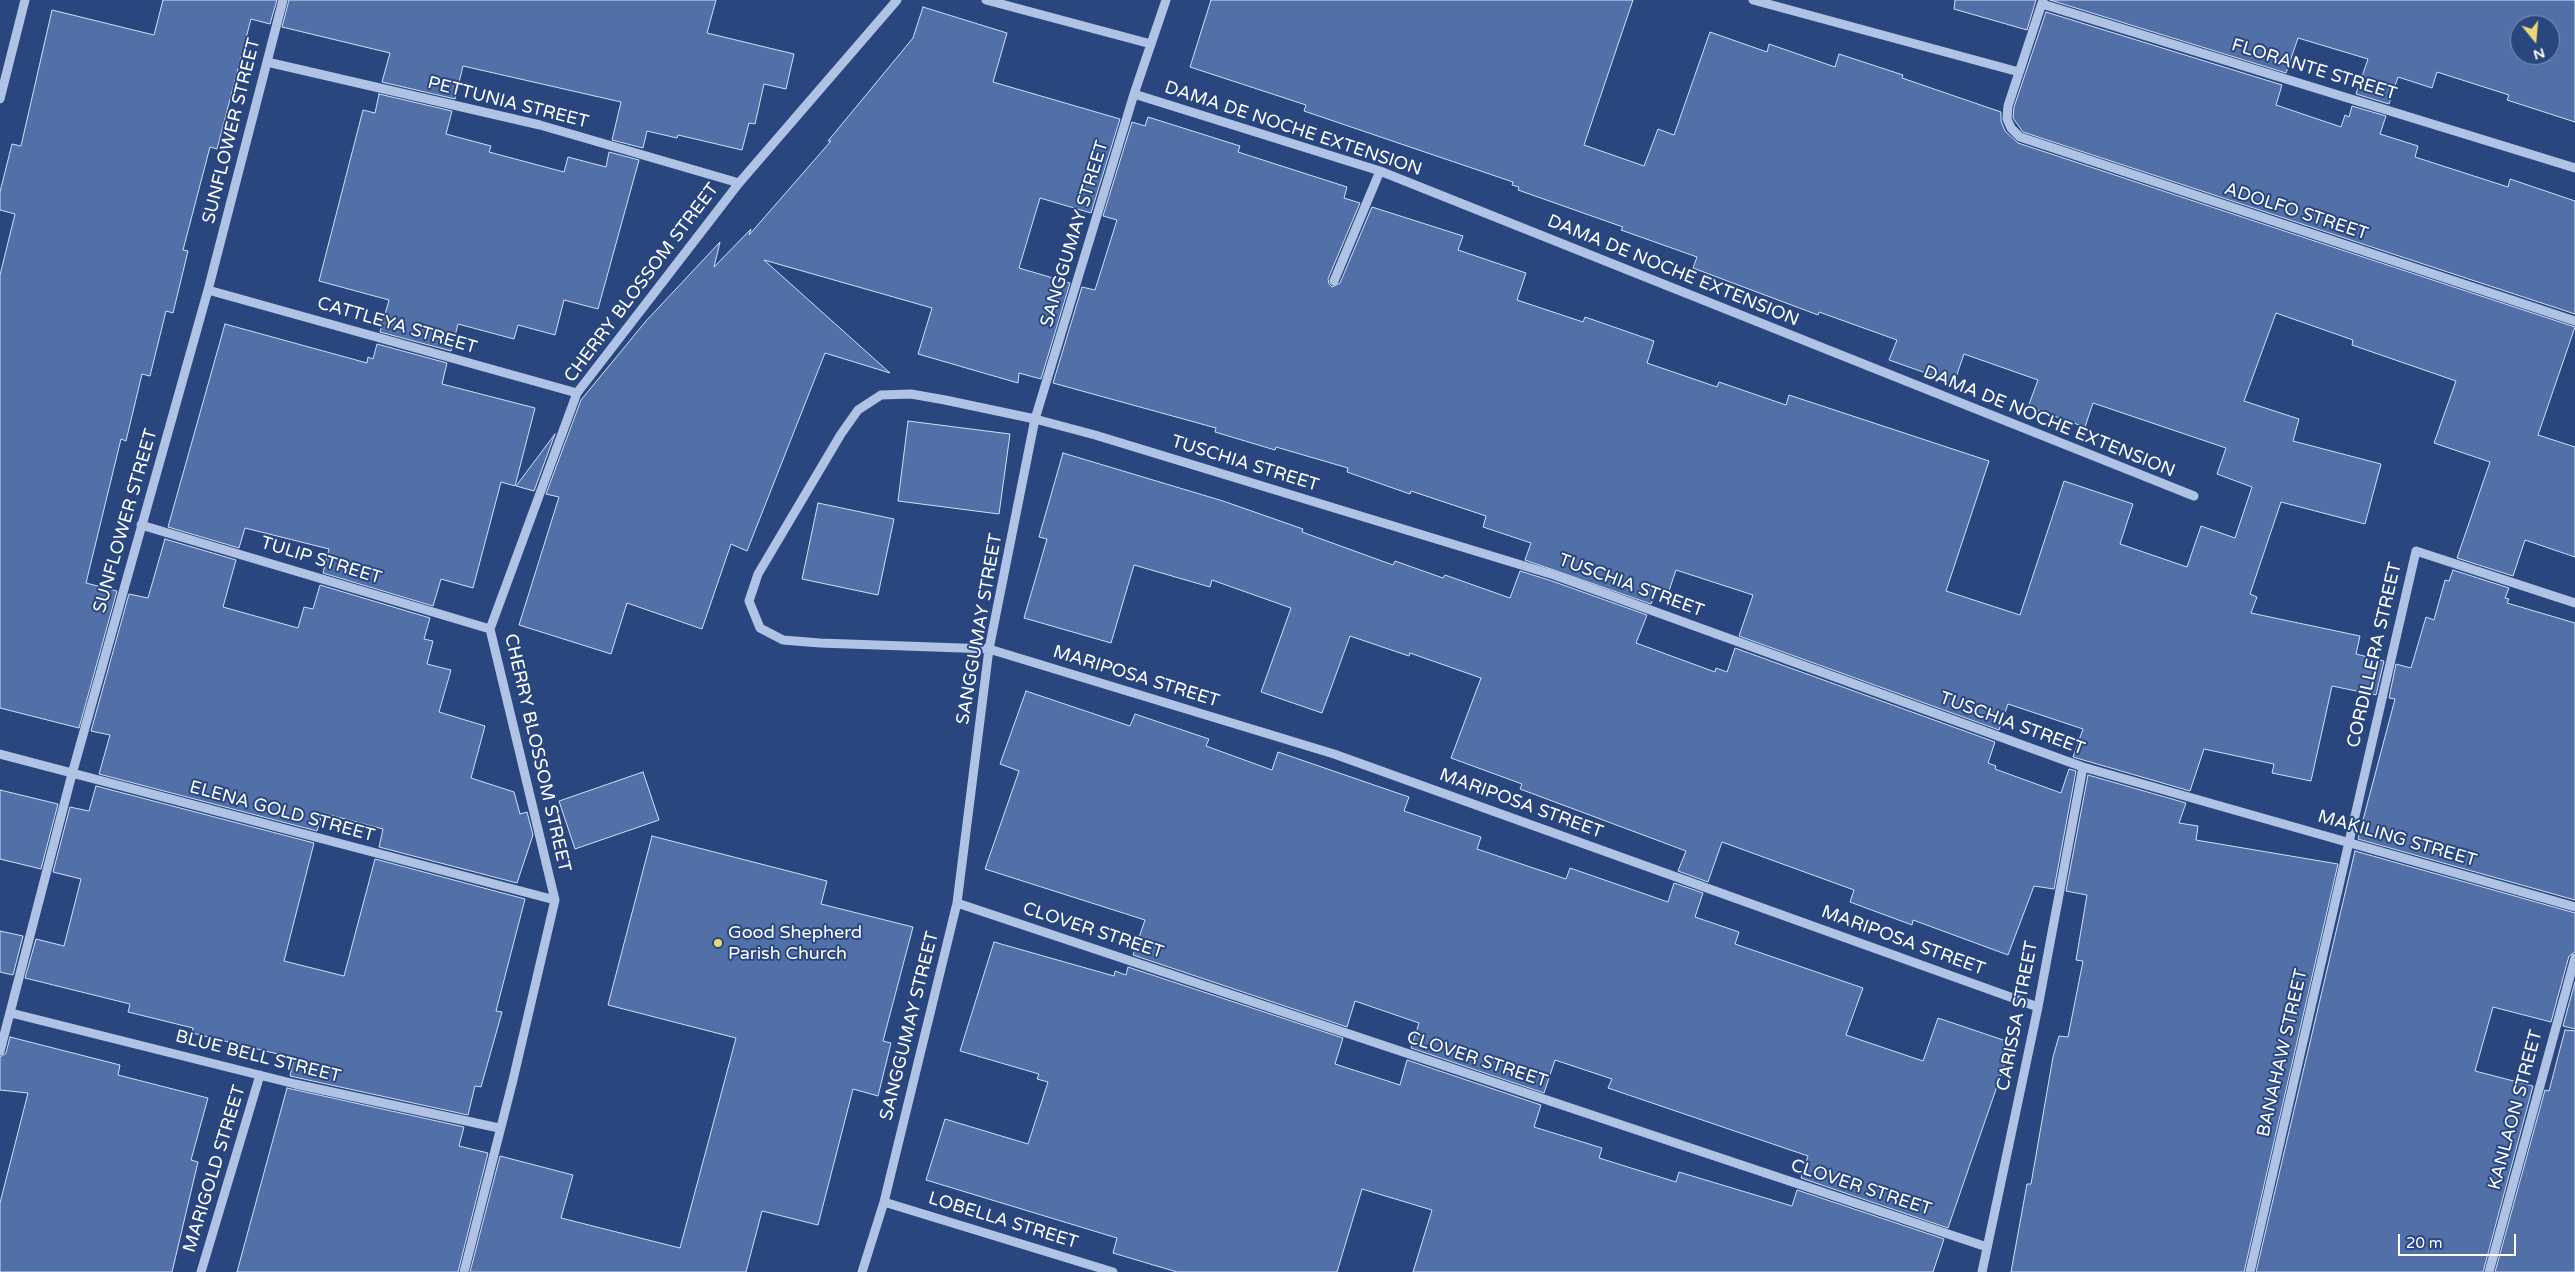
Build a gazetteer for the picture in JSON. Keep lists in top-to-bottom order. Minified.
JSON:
{"streets":{"street":["FLORANTE STREET","PETTUNIA STREET","DAMA DE NOCHE EXTENSION","SUNFLOWER STREET","ADOLFO STREET","SANGGUMAY STREET","CHERRY BLOSSOM STREET","CATTLEYA STREET","TUSCHIA STREET","TULIP STREET","CORDILLERA STREET","MARIPOSA STREET","ELENA GOLD STREET","MAKILING STREET","CLOVER STREET","CARISSA STREET","BANAHAW STREET","BLUE BELL STREET","KANLAON STREET","MARIGOLD STREET","LOBELLA STREET"]},"crossings":[["PETTUNIA STREET","SUNFLOWER STREET"],["PETTUNIA STREET","CHERRY BLOSSOM STREET"],["DAMA DE NOCHE EXTENSION","SANGGUMAY STREET"],["SUNFLOWER STREET","CATTLEYA STREET"],["SUNFLOWER STREET","TULIP STREET"],["SUNFLOWER STREET","ELENA GOLD STREET"],["SUNFLOWER STREET","BLUE BELL STREET"],["SANGGUMAY STREET","TUSCHIA STREET"],["SANGGUMAY STREET","MARIPOSA STREET"],["SANGGUMAY STREET","CLOVER STREET"],["SANGGUMAY STREET","LOBELLA STREET"],["CHERRY BLOSSOM STREET","CATTLEYA STREET"],["CHERRY BLOSSOM STREET","TULIP STREET"],["CHERRY BLOSSOM STREET","ELENA GOLD STREET"],["CHERRY BLOSSOM STREET","BLUE BELL STREET"],["TUSCHIA STREET","MARIPOSA STREET"],["TUSCHIA STREET","MAKILING STREET"],["TUSCHIA STREET","CARISSA STREET"],["CORDILLERA STREET","MAKILING STREET"],["CORDILLERA STREET","BANAHAW STREET"],["MARIPOSA STREET","CARISSA STREET"],["MAKILING STREET","BANAHAW STREET"],["CLOVER STREET","CARISSA STREET"],["BLUE BELL STREET","MARIGOLD STREET"]],"places":["Good Shepherd Parish Church"],"scale_bar":"20 m","north":"bottom"}
